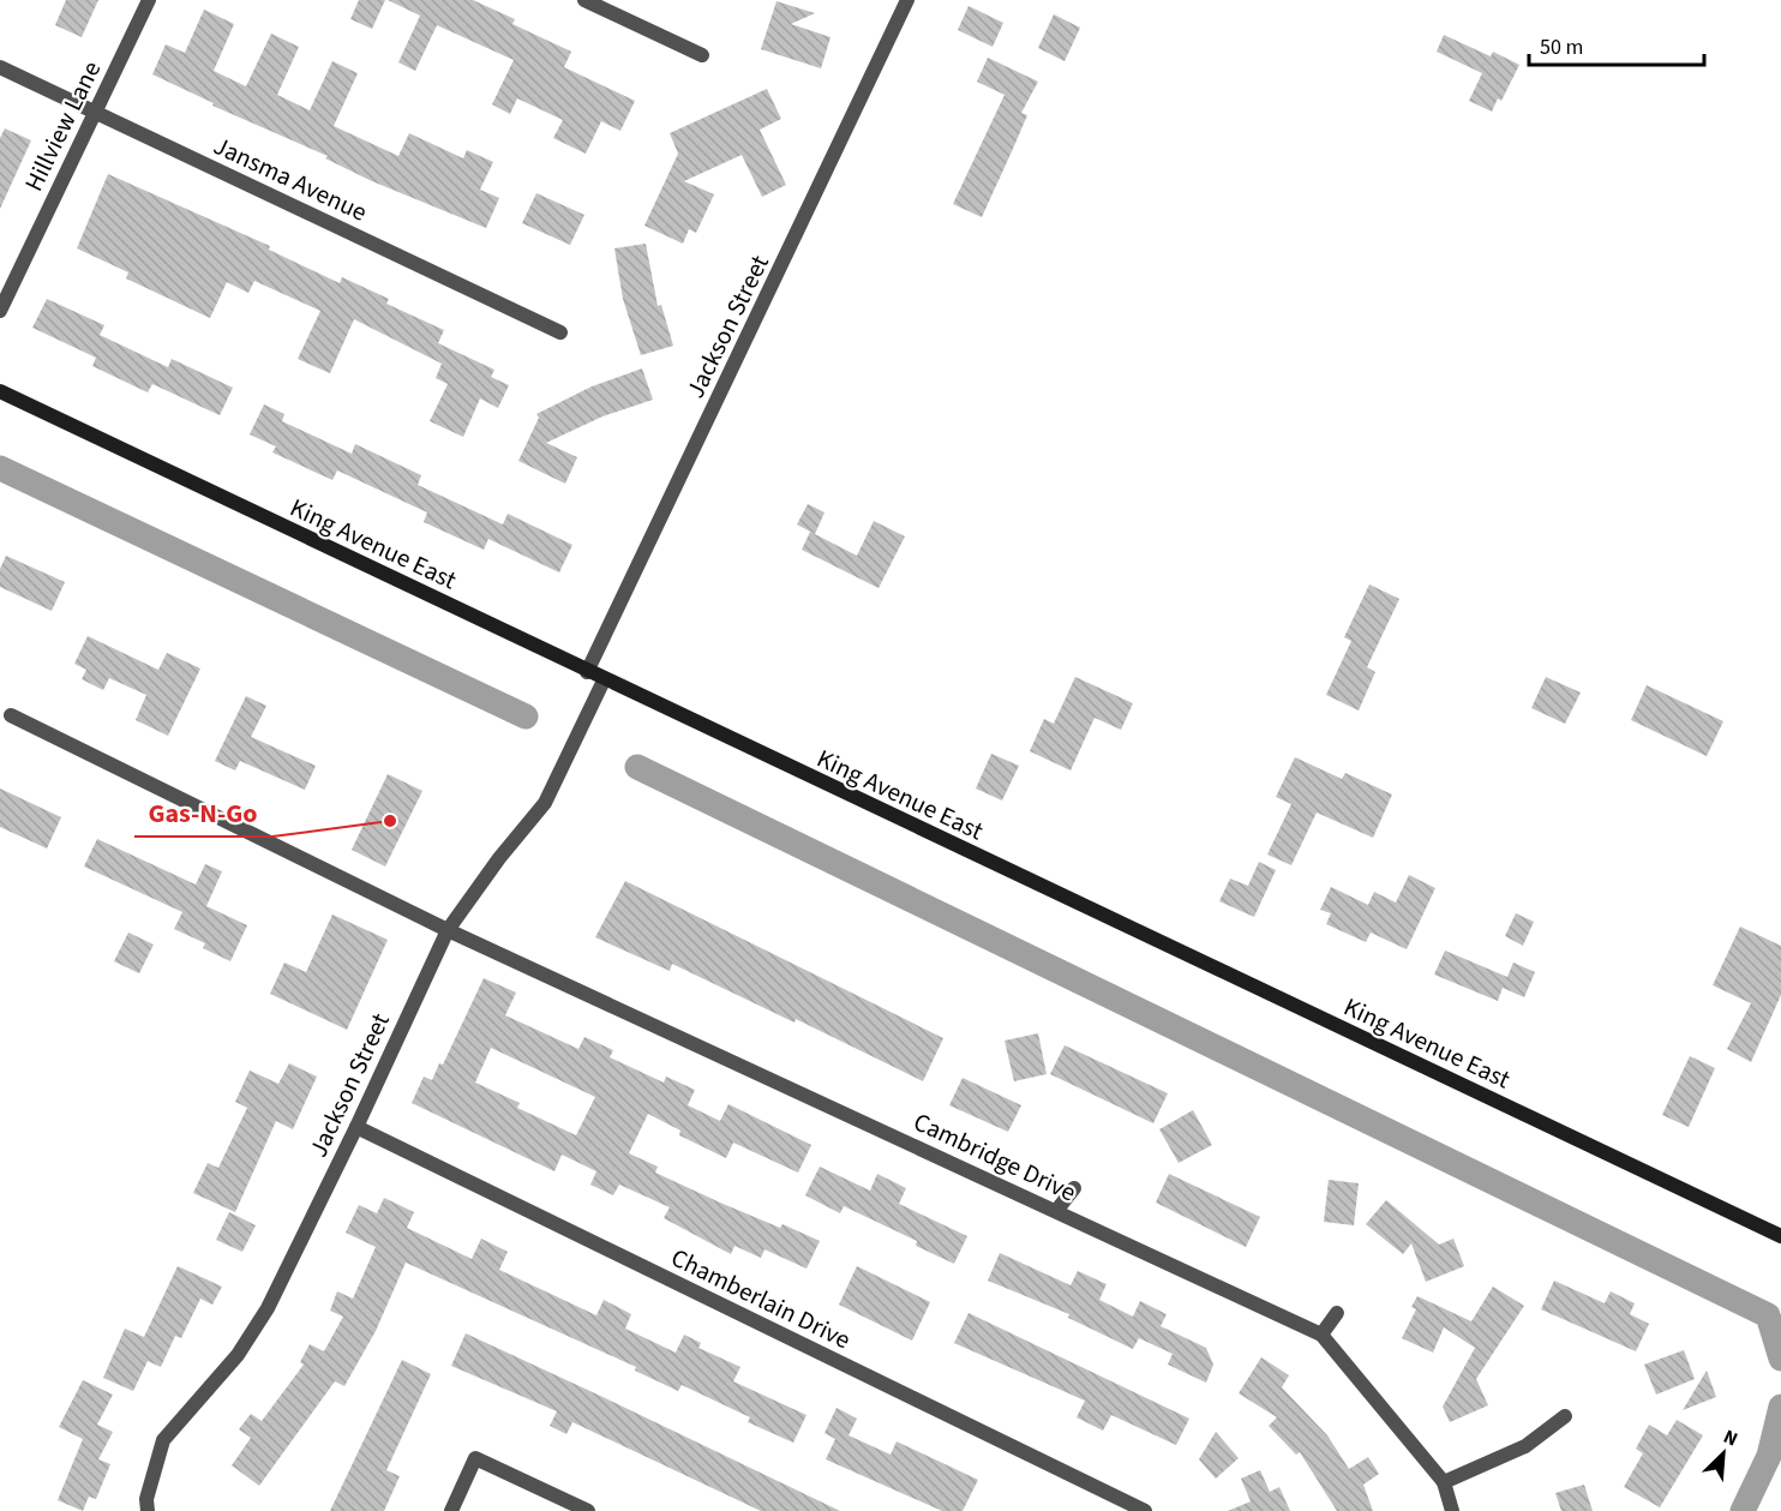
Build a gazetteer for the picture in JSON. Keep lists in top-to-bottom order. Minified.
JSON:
{"streets":{"main road":["King Avenue East"],"street":["Hillview Lane","Jansma Avenue","Jackson Street","Cambridge Drive","Chamberlain Drive"]},"crossings":[["Hillview Lane","Jansma Avenue"],["Jackson Street","King Avenue East"],["Jackson Street","Cambridge Drive"],["Jackson Street","Chamberlain Drive"]],"places":["Gas-N-Go"],"scale_bar":"50 m","north":"top right"}
